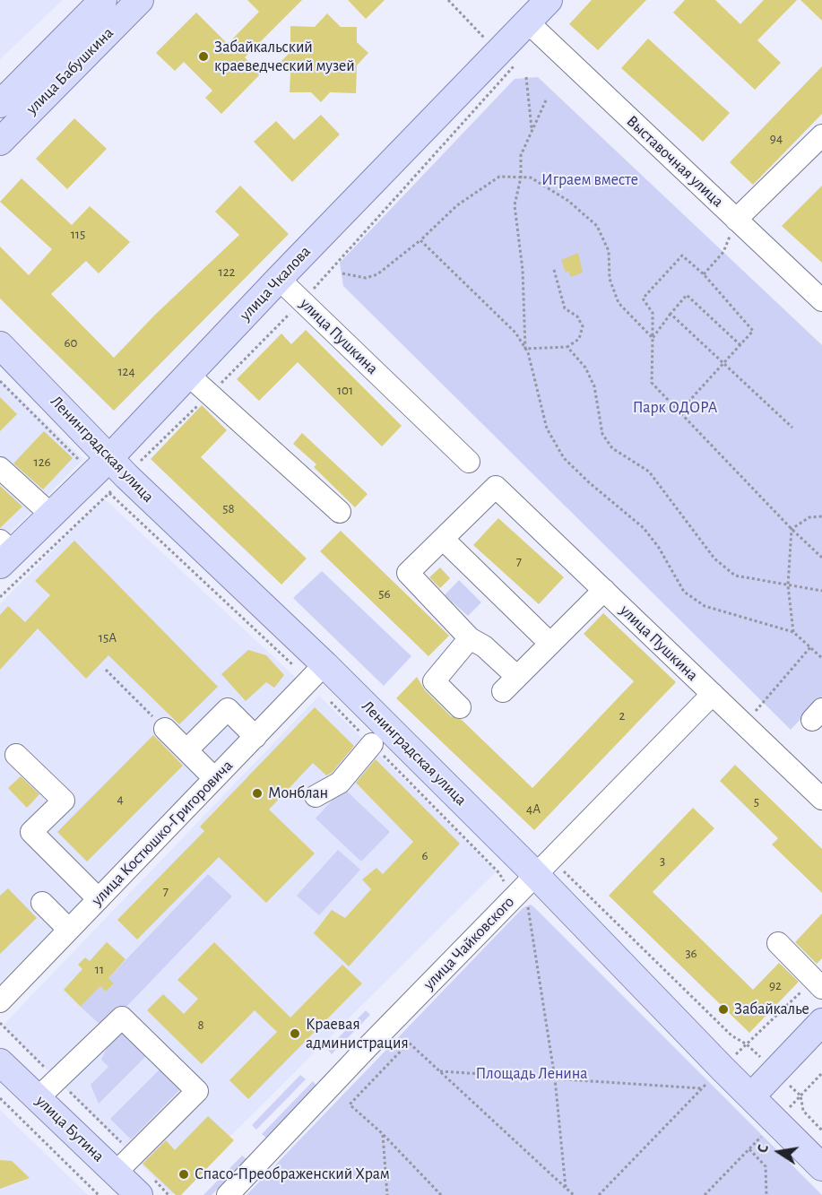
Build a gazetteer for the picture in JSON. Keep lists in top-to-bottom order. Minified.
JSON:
{"streets":{"main road":["улица Бабушкина","улица Чкалова","Ленинградская улица","улица Бутина"],"street":["Выставочная улица","улица Пушкина","улица Костюшко-Григоровича","улица Чайковского"]},"crossings":[["Выставочная улица","улица Чкалова"],["улица Чкалова","улица Пушкина"],["улица Чкалова","Ленинградская улица"],["улица Пушкина","улица Чайковского"],["Ленинградская улица","улица Костюшко-Григоровича"],["Ленинградская улица","улица Чайковского"]],"parks":["Играем вместе","Парк ОДОРА","Площадь Ленина"],"places":["Забайкальский краеведческий музей","Монблан","Забайкалье","Краевая администрация","Спасо-Преображенский Храм"],"house_numbers":["94","115","122","60","124","101","126","58","7","56","15А","2","4","5","4А","6","3","7","36","11","92","8"],"north":"left"}
